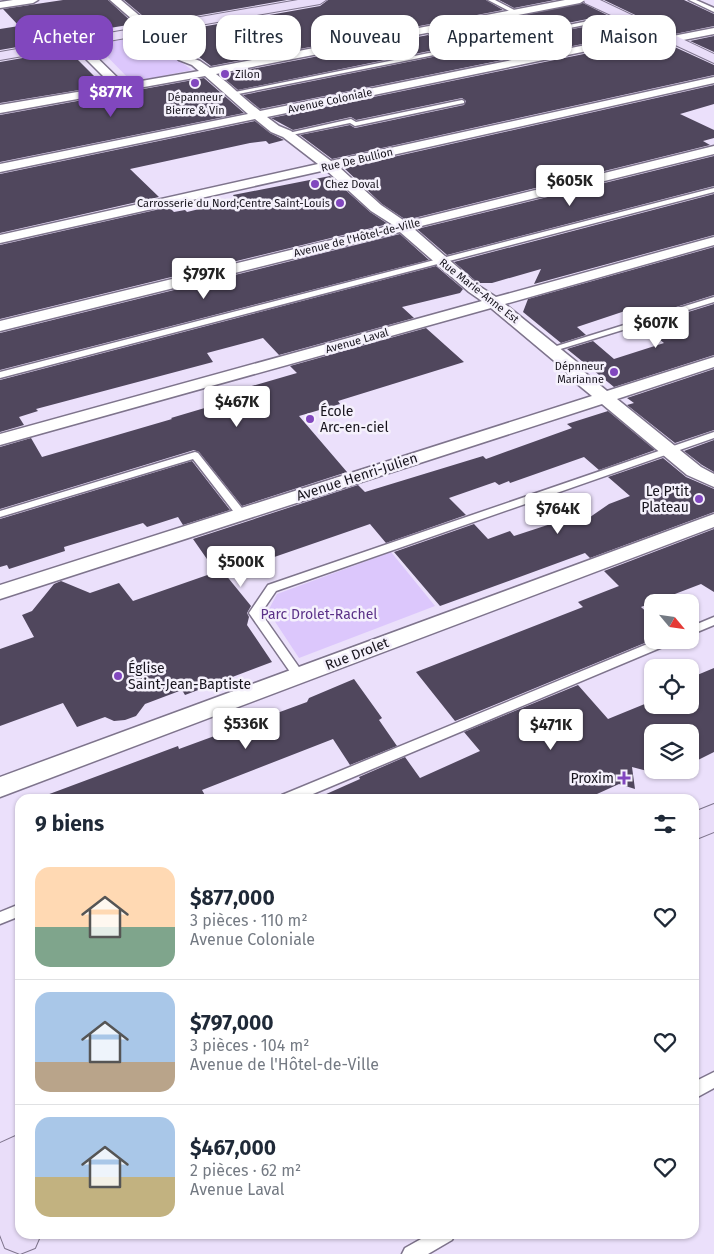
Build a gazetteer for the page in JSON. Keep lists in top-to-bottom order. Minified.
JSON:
{"streets":{"street":["Avenue Coloniale","Rue De Bullion","Avenue de l'Hôtel-de-Ville","Rue Marie-Anne Est","Avenue Laval","Avenue Henri-Julien","Rue Drolet"]},"crossings":[["Avenue Coloniale","Rue Marie-Anne Est"],["Rue De Bullion","Rue Marie-Anne Est"],["Avenue de l'Hôtel-de-Ville","Rue Marie-Anne Est"],["Rue Marie-Anne Est","Avenue Laval"],["Rue Marie-Anne Est","Avenue Henri-Julien"]],"parks":["Parc Drolet-Rachel"],"places":{"other":["Zilon","Dépanneur Bierre & Vin","Chez Doval","Carrosserie du Nord;Centre Saint-Louis","Dépnneur Marianne","École Arc-en-ciel","Le P'tit Plateau","Église Saint-Jean-Baptiste"],"health":["Proxim"]},"north":"bottom right","page":{"chip":["Acheter","Louer","Filtres","Nouveau","Appartement","Maison"],"price":["$877K","$605K","$797K","$607K","$467K","$764K","$500K","$536K","$471K"],"heading":"9 biens","list":[{"name":"$877,000","note":"3 pièces · 110 m² · Avenue Coloniale"},{"name":"$797,000","note":"3 pièces · 104 m² · Avenue de l'Hôtel-de-Ville"},{"name":"$467,000","note":"2 pièces · 62 m² · Avenue Laval"}]}}
